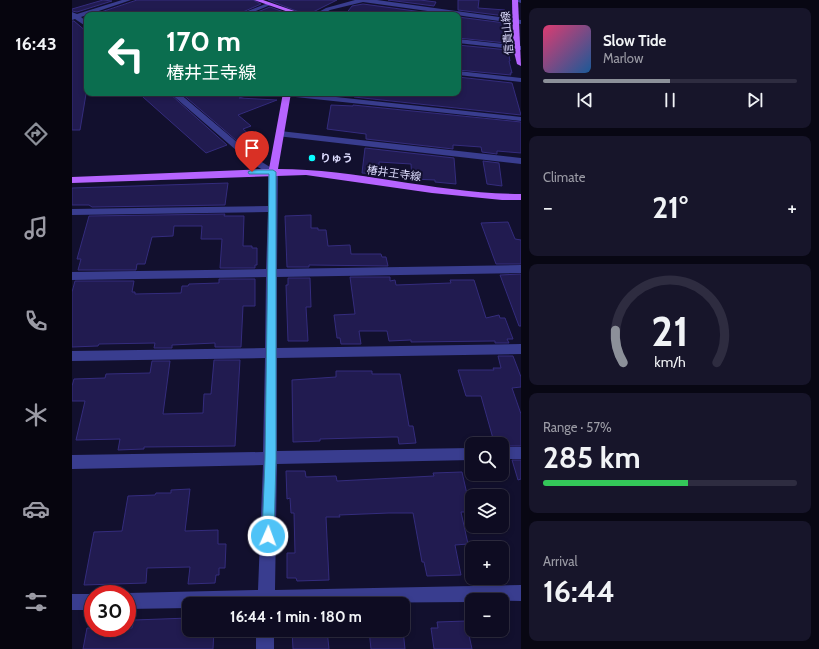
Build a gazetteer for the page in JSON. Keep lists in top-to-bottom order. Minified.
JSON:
{"streets":{"main road":["信貴山線","椿井王寺線"]},"places":["りゅう"],"page":{"tabs":"16:43","turn":["170 m","椿井王寺線"],"song":["Slow Tide","Marlow"],"tile":["Climate",["Range · 57%","285 km"],["Arrival","16:44"]],"heat":["−","21°","+"],"map_buttons":["+","−"],"limit":"30","trip":"16:44 · 1 min · 180 m","gauge":["21","km/h"]}}
